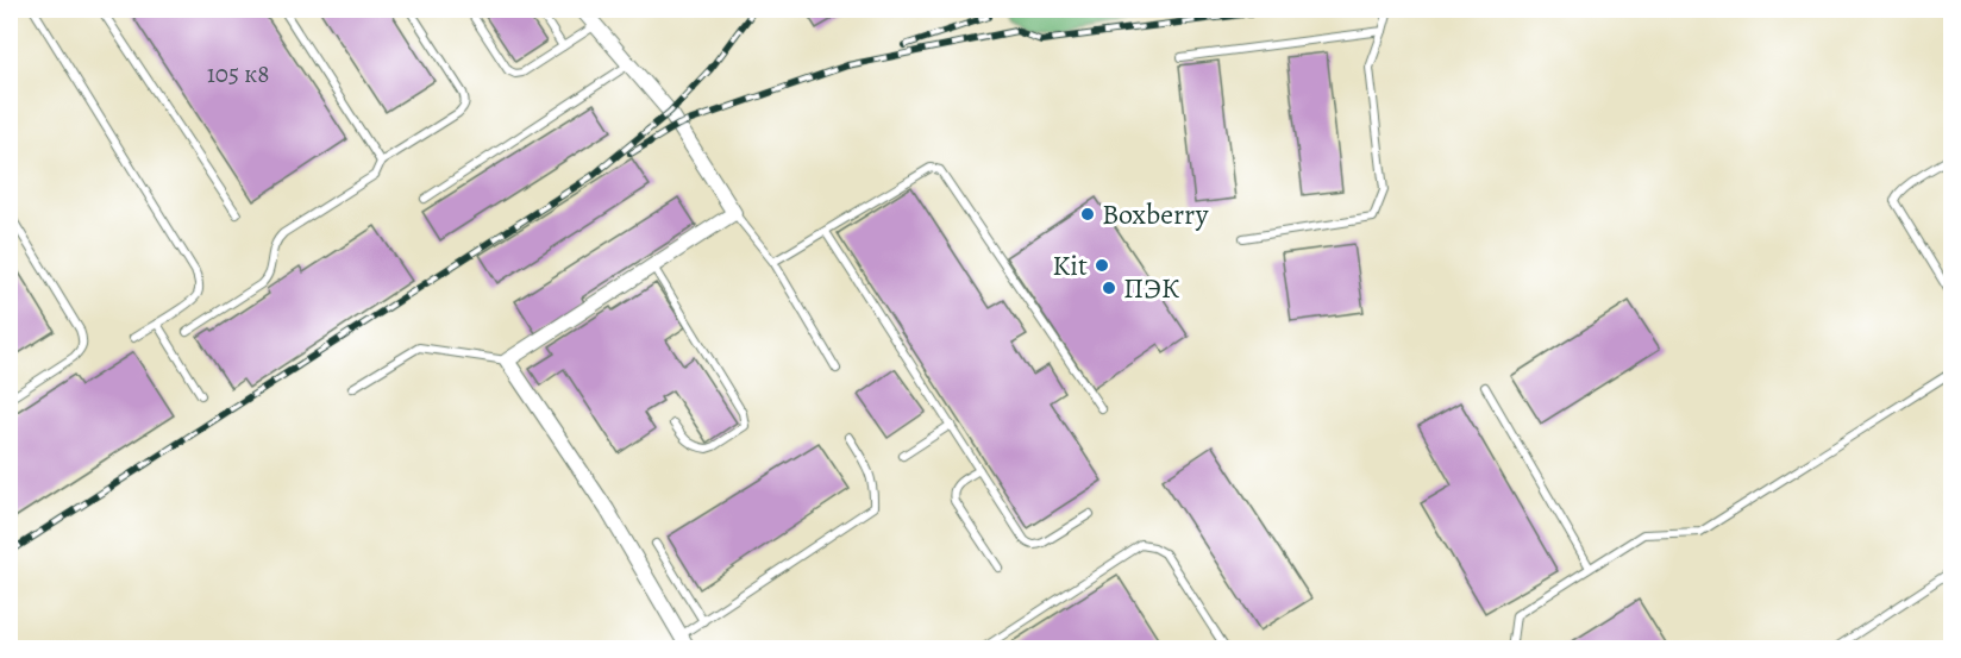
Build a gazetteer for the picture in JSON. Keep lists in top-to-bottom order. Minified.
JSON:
{"places":["Boxberry","Kit","ПЭК"],"house_numbers":["105 к8"]}
